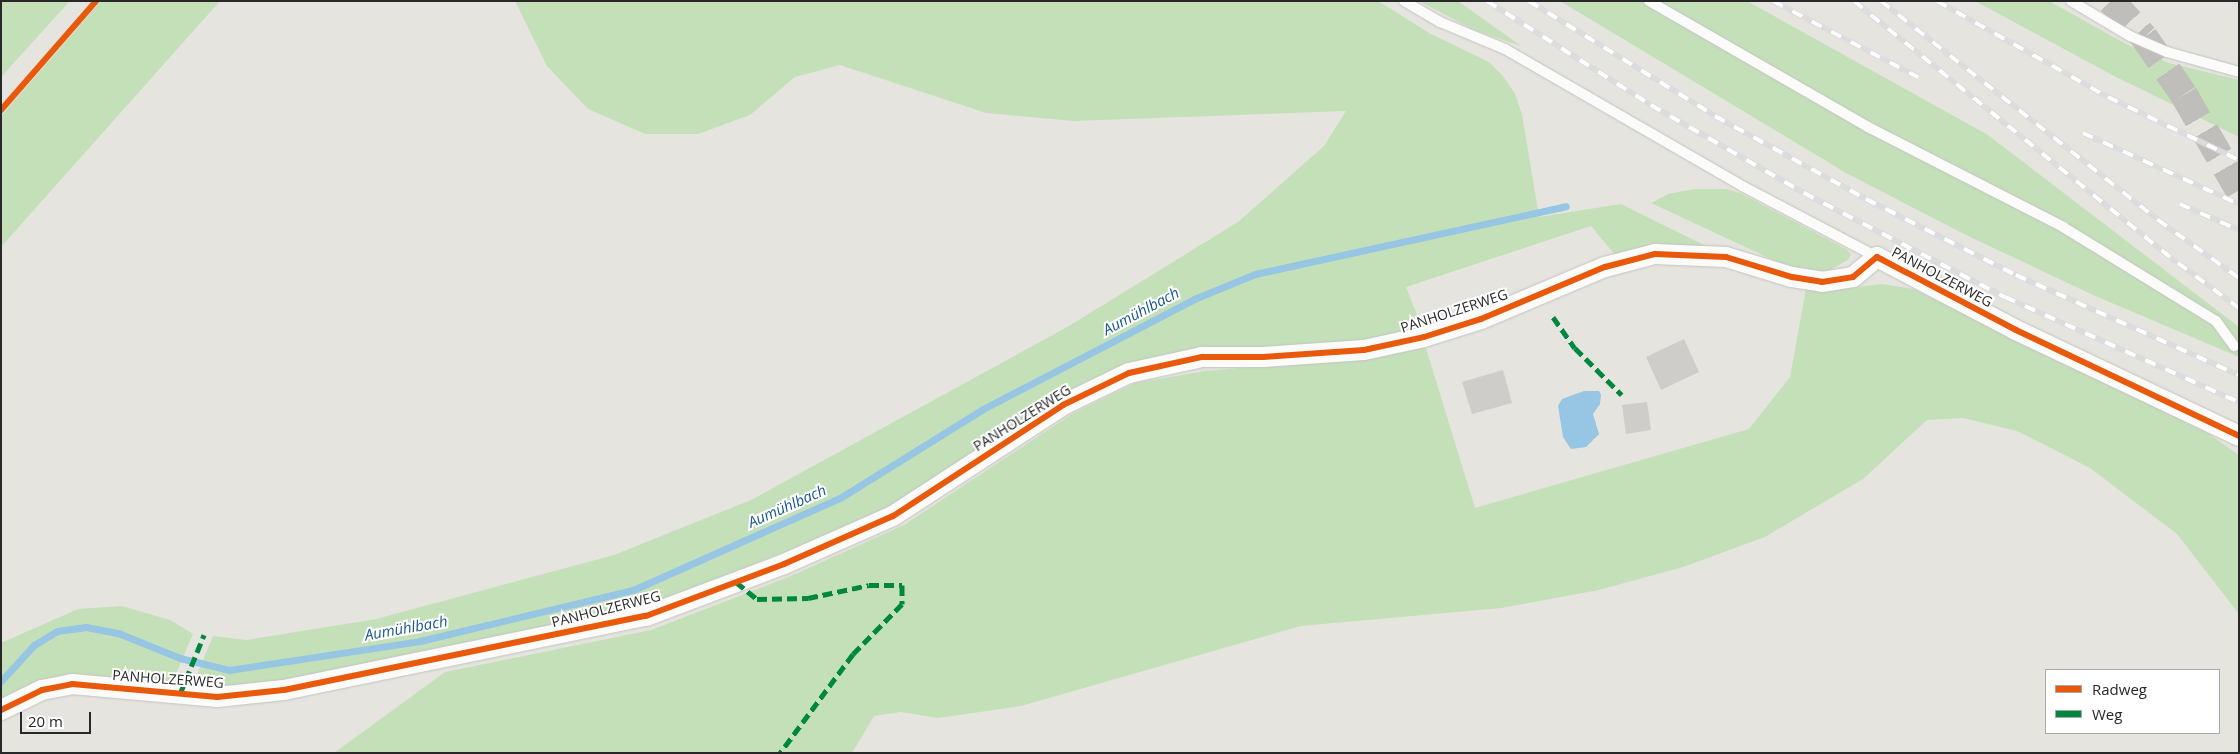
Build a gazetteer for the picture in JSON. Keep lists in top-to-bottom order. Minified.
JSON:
{"streets":{"street":["PANHOLZERWEG"]},"water":["Aumühlbach"],"legend":["Radweg","Weg"],"scale_bar":"20 m"}
